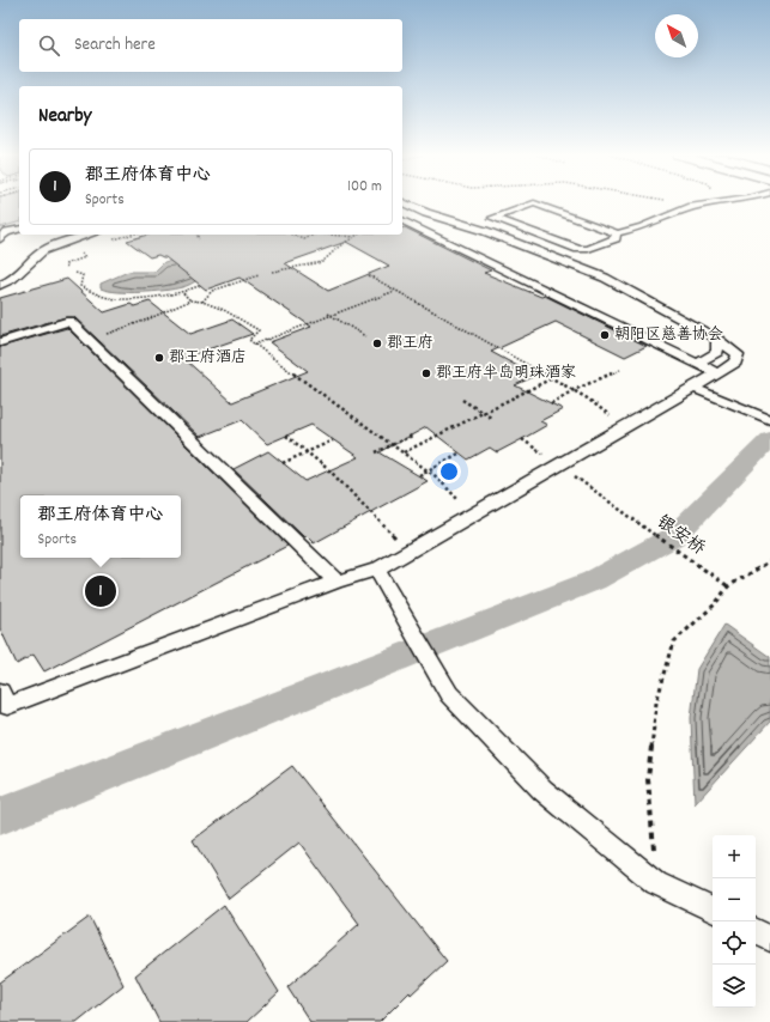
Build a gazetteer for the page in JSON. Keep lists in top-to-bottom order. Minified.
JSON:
{"streets":{"path":["银安桥"]},"places":["朝阳区慈善协会","郡王府","郡王府酒店","郡王府半岛明珠酒家"],"north":"top left","page":{"search":"Search here","heading":"Nearby","list":[{"mark":"1","name":"郡王府体育中心","note":"Sports","value":"100 m"}],"popup":["郡王府体育中心","Sports"],"pins":"1","map_buttons":["+","−"]}}
